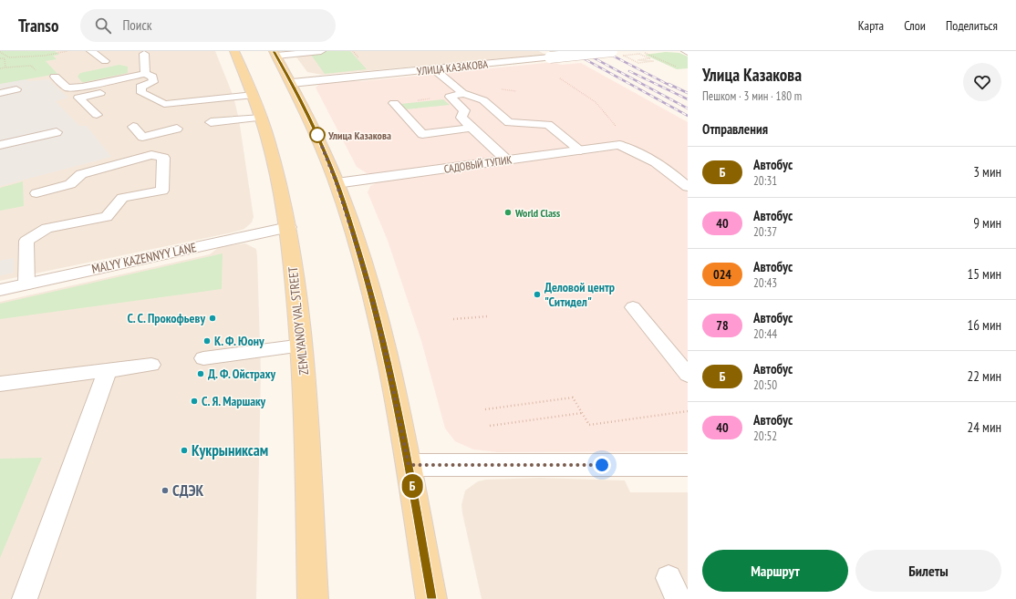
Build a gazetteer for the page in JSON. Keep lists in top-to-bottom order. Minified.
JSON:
{"streets":{"main road":["ZEMLYANOY VAL STREET"],"street":["УЛИЦА КАЗАКОВА","САДОВЫЙ ТУПИК","MALYY KAZENNYY LANE"]},"crossings":[["MALYY KAZENNYY LANE","ZEMLYANOY VAL STREET"]],"places":["Улица Казакова","World Class","Деловой центр \"Ситидел\"","С. С. Прокофьеву","К. Ф. Юону","Д. Ф. Ойстраху","С. Я. Маршаку","Кукрыниксам","СДЭК"],"lines":["bus line Б"],"page":{"header":"Transo","search":"Поиск","nav":["Карта","Слои","Поделиться"],"on_map":"Б","heading":[["Улица Казакова","Пешком · 3 мин · 180 m"],"Отправления"],"list":[{"mark":"Б","name":"Автобус","note":"20:31","value":"3 мин"},{"mark":"40","name":"Автобус","note":"20:37","value":"9 мин"},{"mark":"024","name":"Автобус","note":"20:43","value":"15 мин"},{"mark":"78","name":"Автобус","note":"20:44","value":"16 мин"},{"mark":"Б","name":"Автобус","note":"20:50","value":"22 мин"},{"mark":"40","name":"Автобус","note":"20:52","value":"24 мин"}],"buttons":["Маршрут","Билеты"]}}
